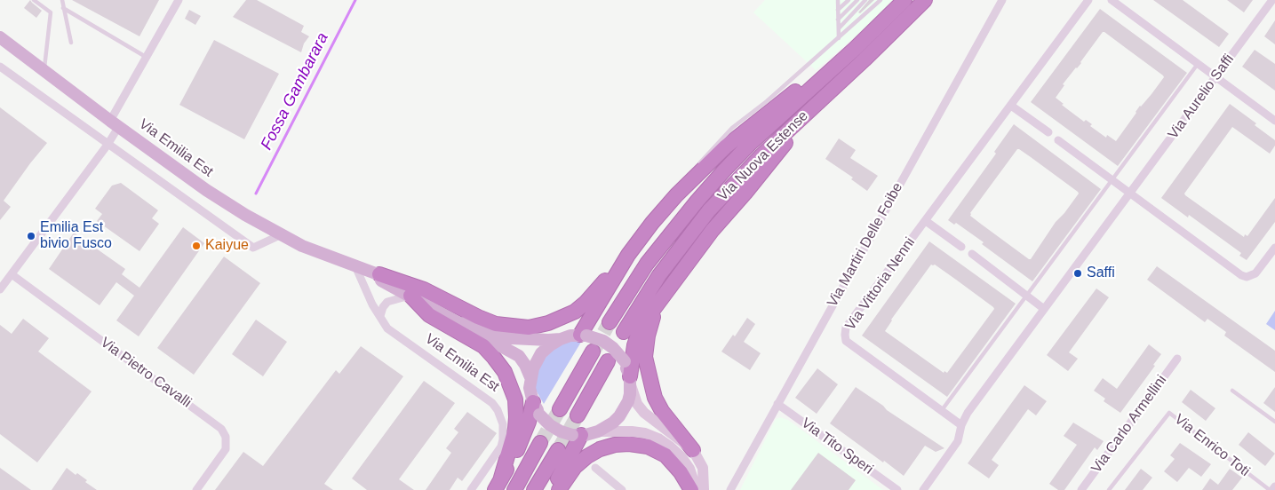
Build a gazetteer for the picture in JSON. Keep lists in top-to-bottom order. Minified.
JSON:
{"streets":{"highway":["Via Nuova Estense"],"main road":["Via Emilia Est"],"street":["Via Aurelio Saffi","Via Martiri Delle Foibe","Via Vittoria Nenni","Via Pietro Cavalli","Via Carlo Armellini","Via Enrico Toti","Via Tito Speri"]},"crossings":[["Via Aurelio Saffi","Via Vittoria Nenni"],["Via Martiri Delle Foibe","Via Tito Speri"]],"water":["Fossa Gambarara"],"places":["Emilia Est bivio Fusco","Kaiyue","Saffi"]}
